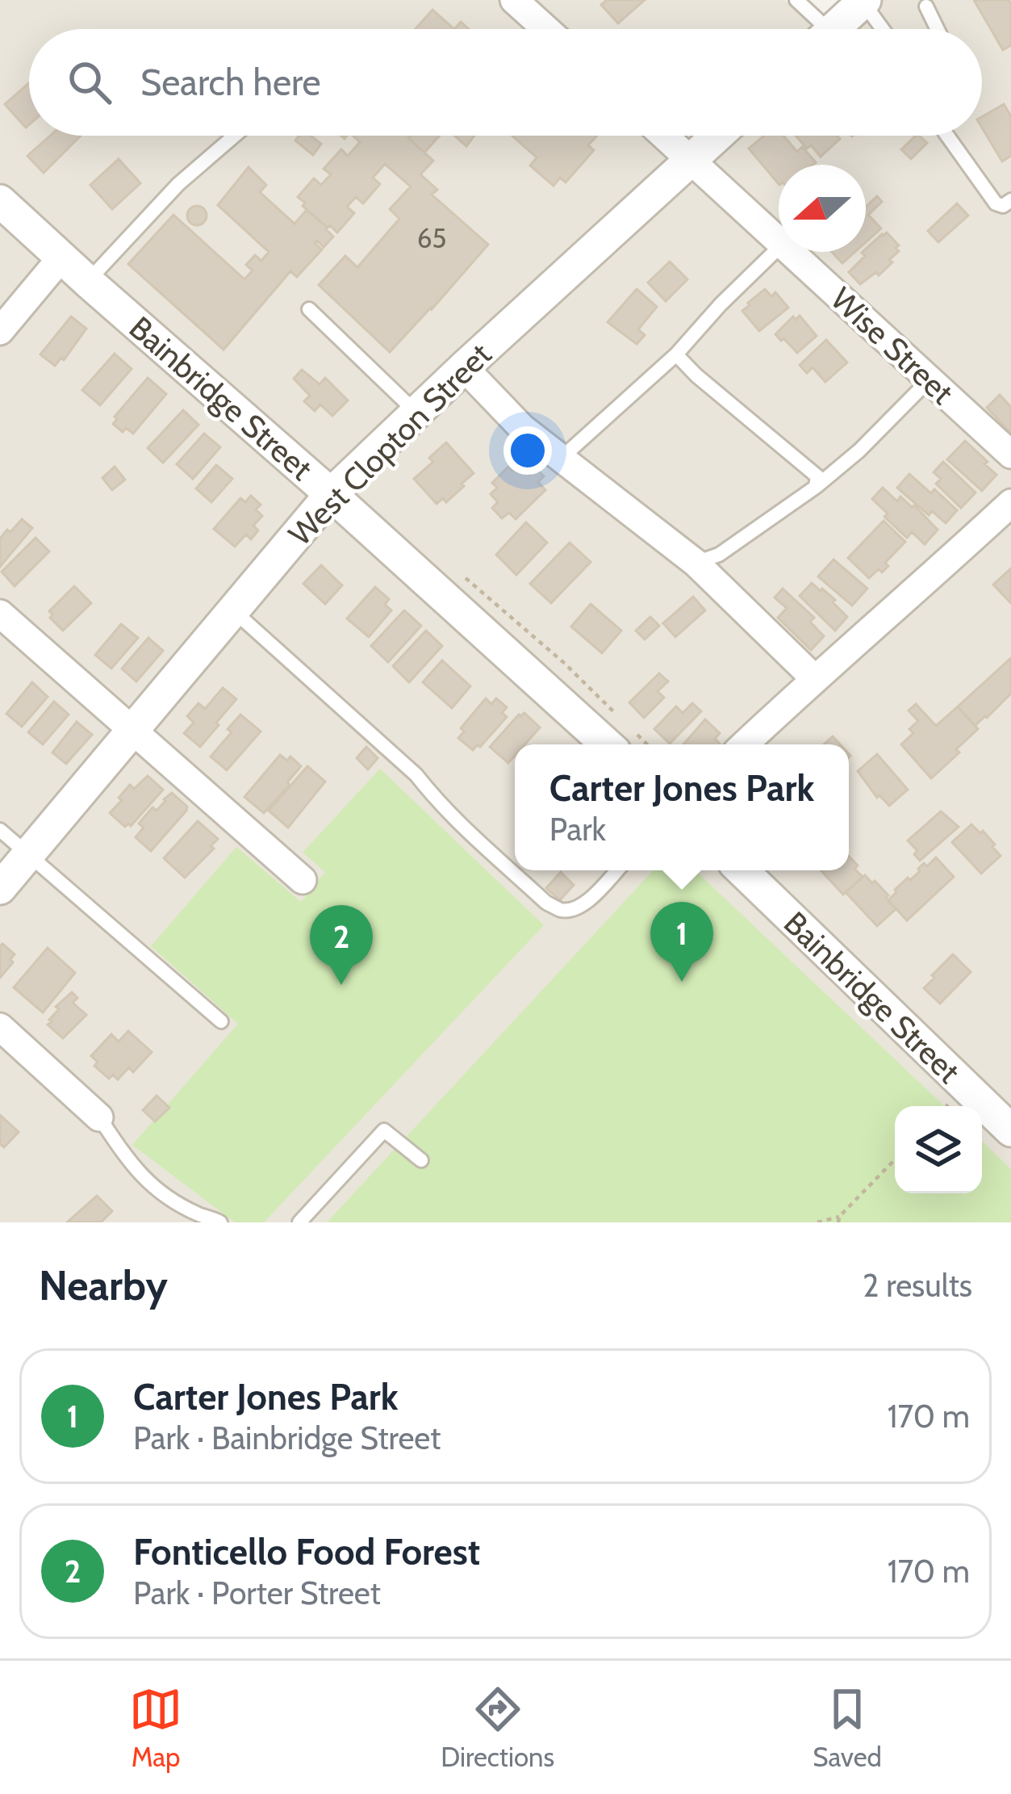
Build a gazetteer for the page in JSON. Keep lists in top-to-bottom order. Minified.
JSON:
{"streets":{"street":["Wise Street","Bainbridge Street","West Clopton Street"]},"crossings":[["Wise Street","West Clopton Street"],["Bainbridge Street","West Clopton Street"]],"house_numbers":["65"],"north":"left","page":{"search":"Search here","popup":["Carter Jones Park","Park"],"pins":["1","2"],"heading":["Nearby","2 results"],"list":[{"mark":"1","name":"Carter Jones Park","note":"Park · Bainbridge Street","value":"170 m"},{"mark":"2","name":"Fonticello Food Forest","note":"Park · Porter Street","value":"170 m"}],"nav":["Map","Directions","Saved"]}}
